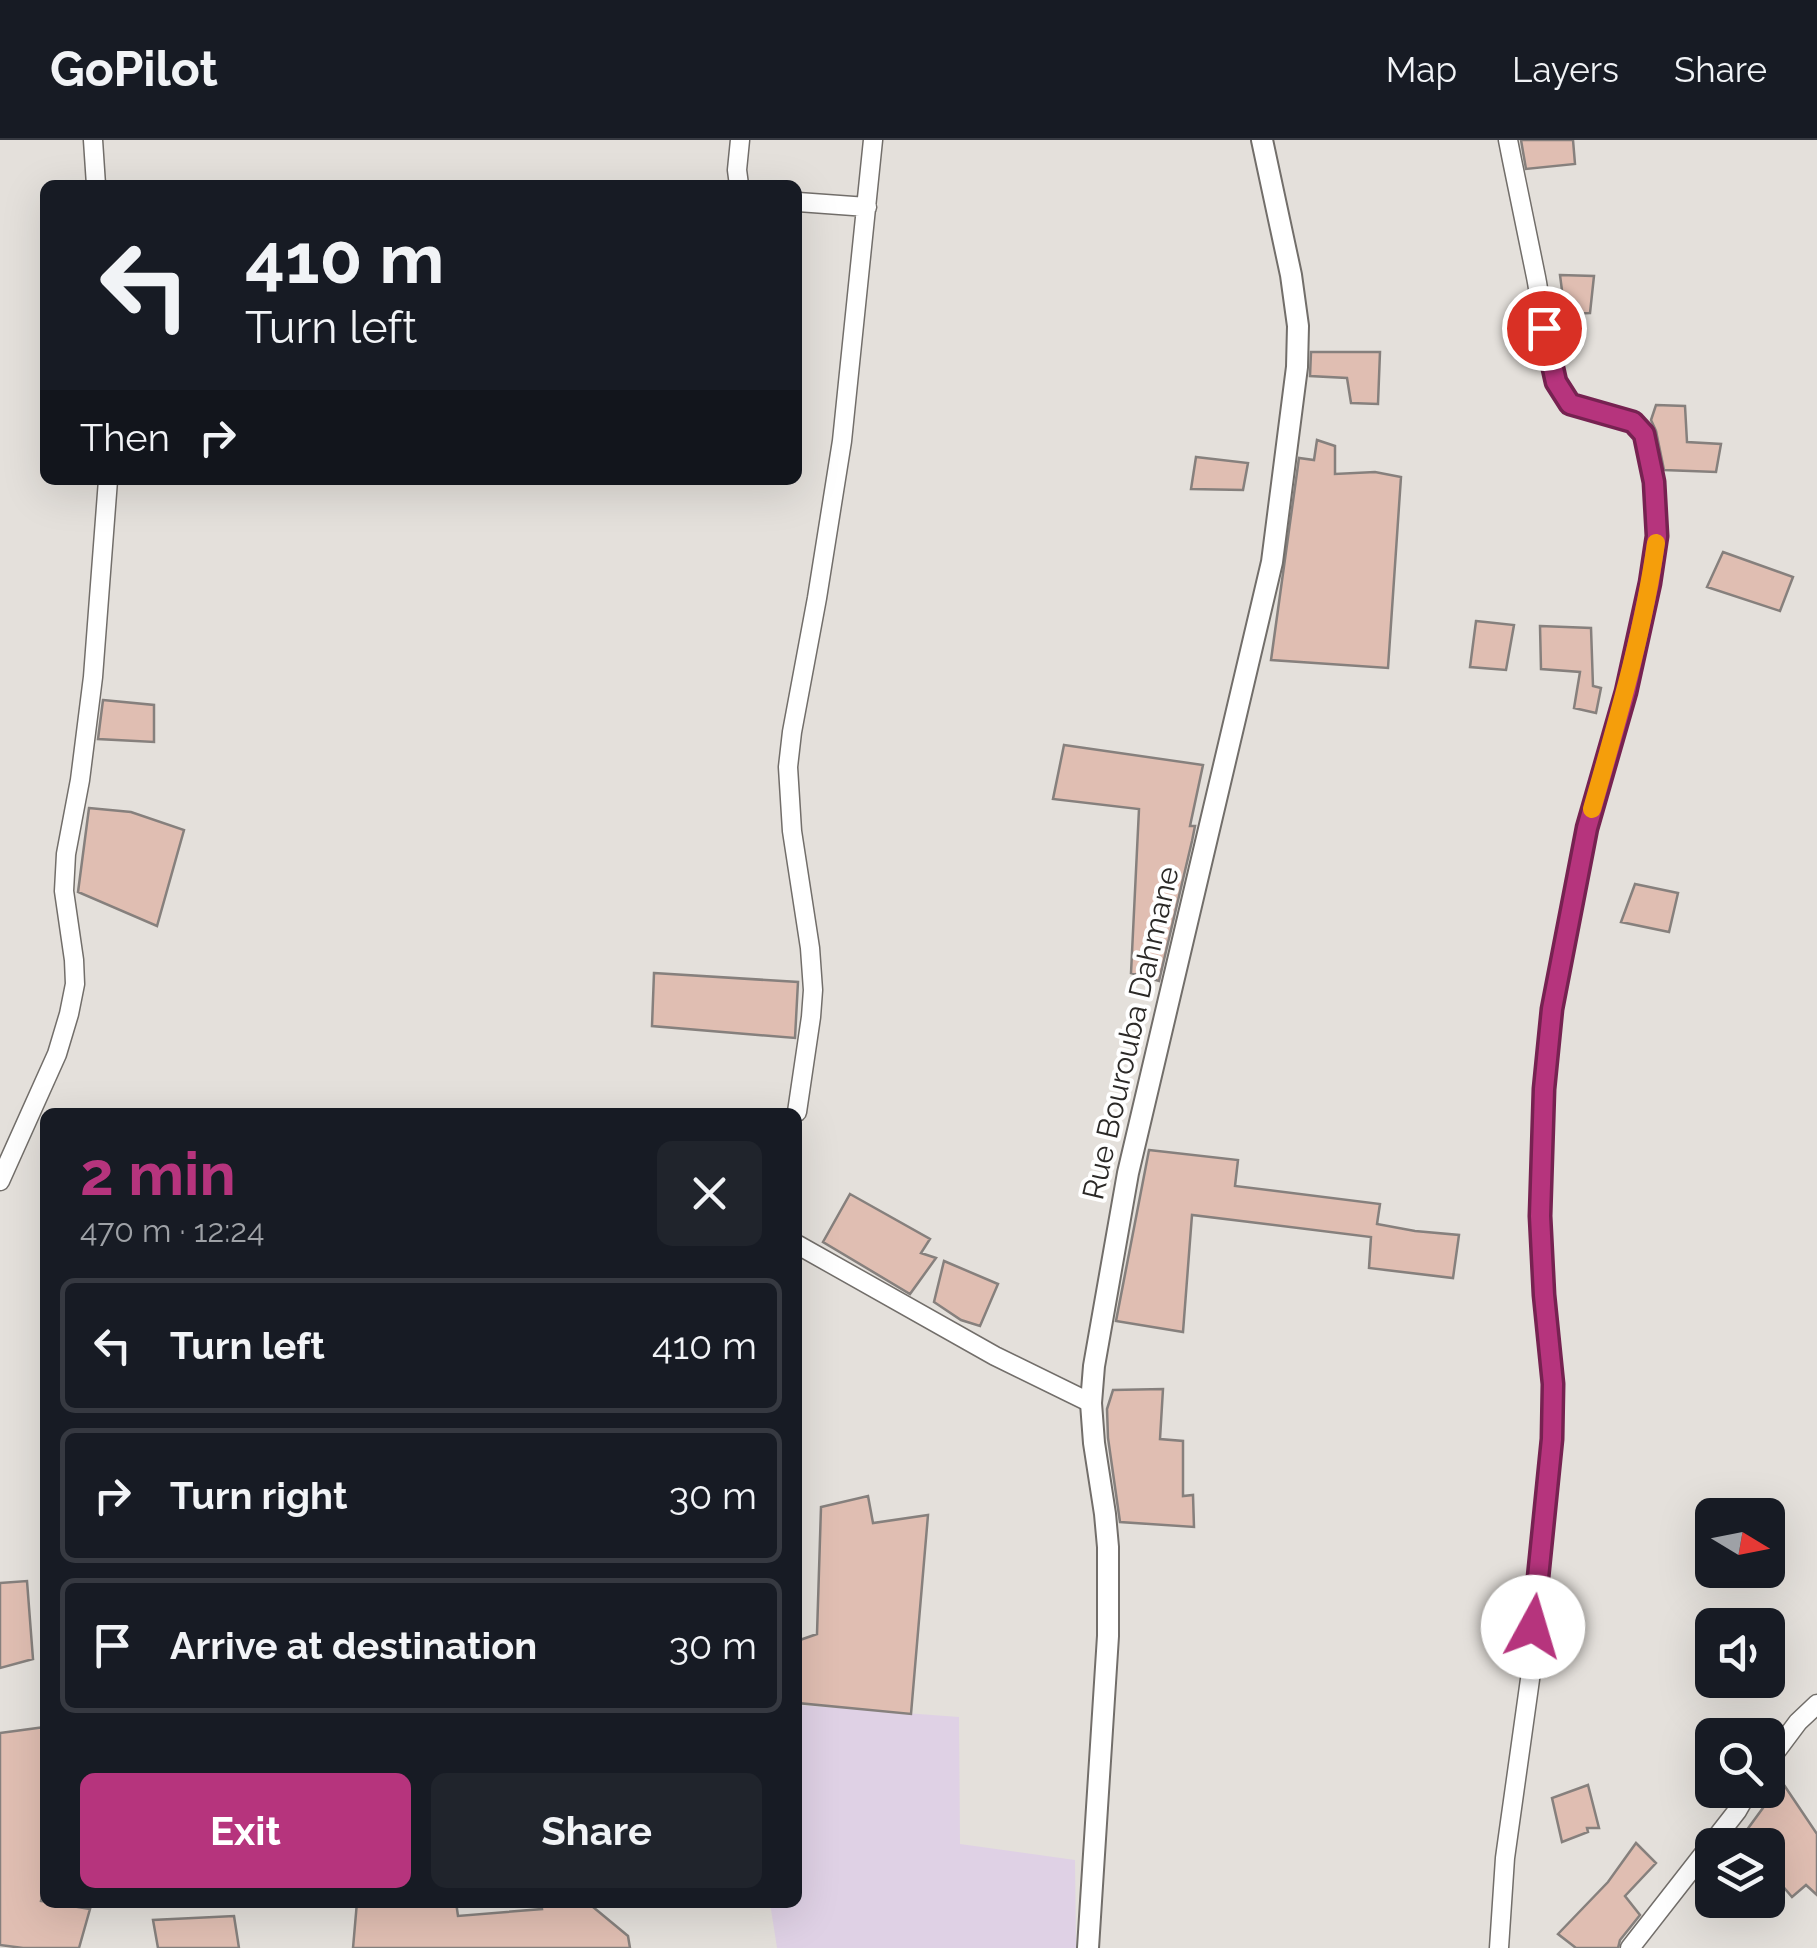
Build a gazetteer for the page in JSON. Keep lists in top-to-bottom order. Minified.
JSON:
{"streets":{"street":["Rue Bourouba Dahmane"]},"north":"right","page":{"header":"GoPilot","nav":["Map","Layers","Share"],"turn":["410 m","Turn left"],"then":"Then","heading":["2 min","470 m · 12:24"],"list":[{"name":"Turn left","value":"410 m"},{"name":"Turn right","value":"30 m"},{"name":"Arrive at destination","value":"30 m"}],"buttons":["Exit","Share"]}}
